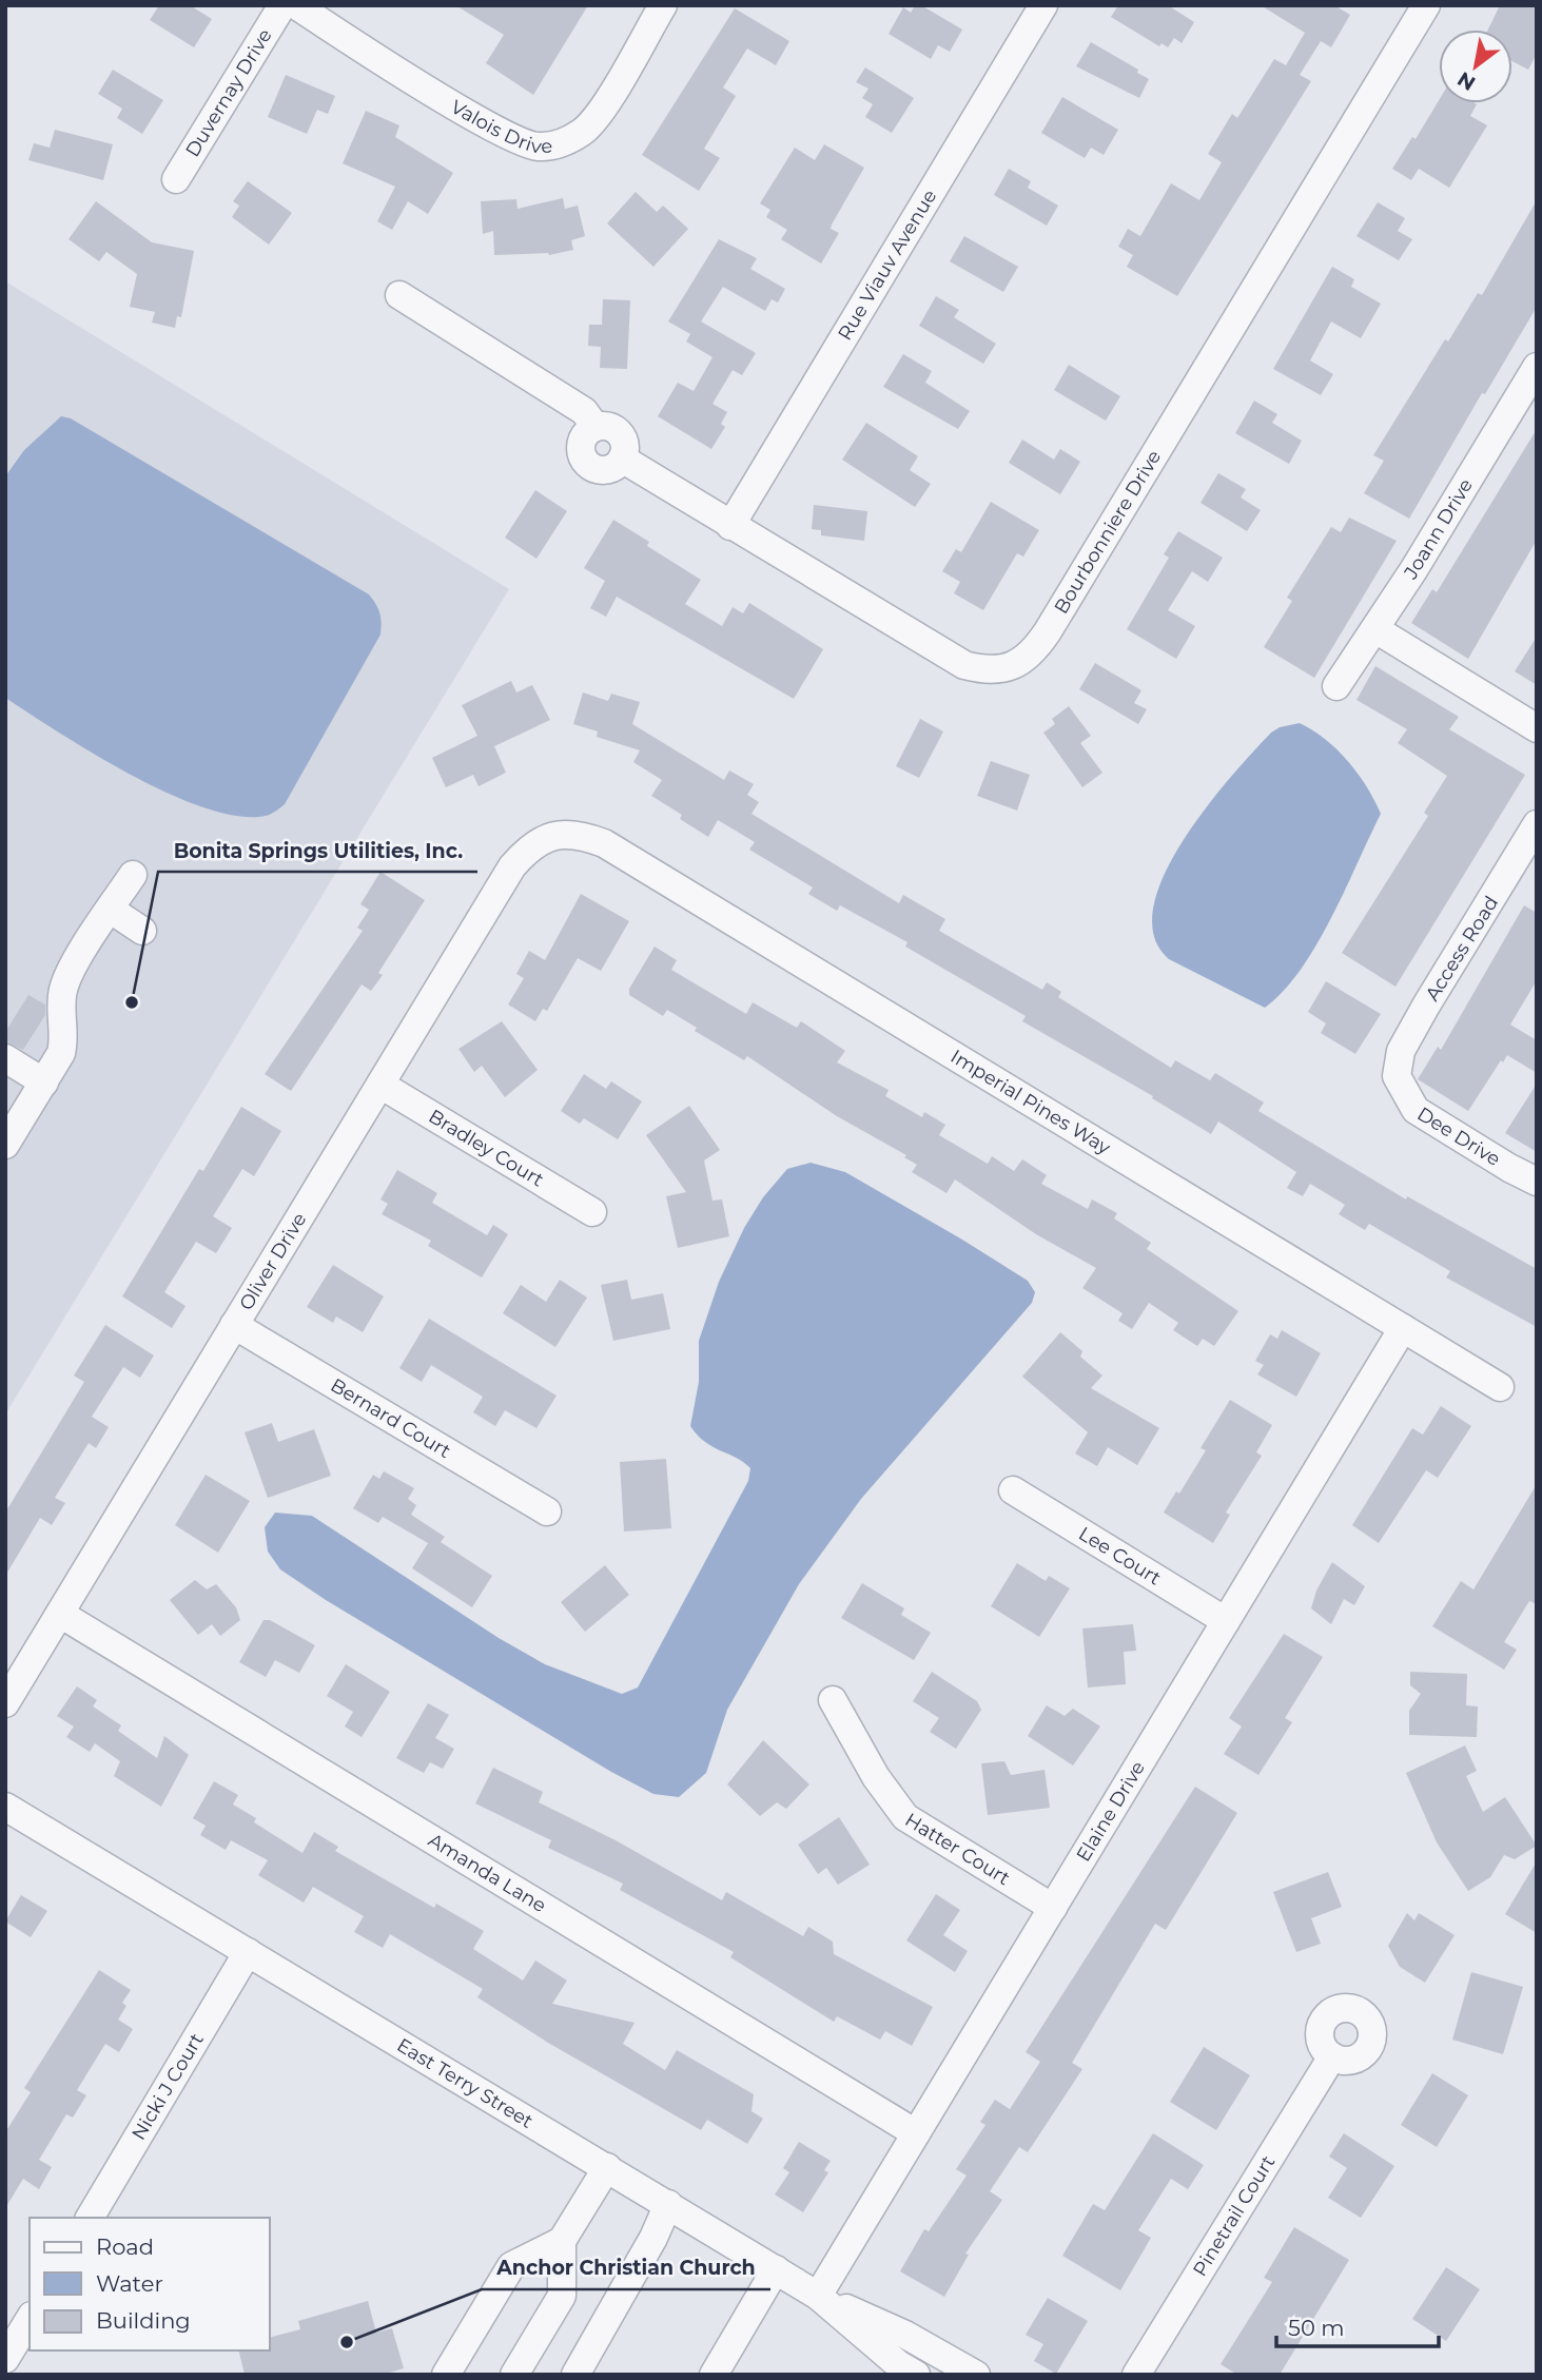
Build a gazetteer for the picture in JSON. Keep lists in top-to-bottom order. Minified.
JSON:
{"streets":{"street":["Duvernay Drive","Valois Drive","Rue Viauv Avenue","Joann Drive","Bourbonniere Drive","Access Road","Imperial Pines Way","Dee Drive","Bradley Court","Oliver Drive","Bernard Court","Lee Court","Elaine Drive","Hatter Court","Amanda Lane","East Terry Street","Nicki J Court","Pinetrail Court"]},"crossings":[["Rue Viauv Avenue","Bourbonniere Drive"],["Access Road","Dee Drive"],["Imperial Pines Way","Oliver Drive"],["Imperial Pines Way","Elaine Drive"],["Bradley Court","Oliver Drive"],["Oliver Drive","Bernard Court"],["Oliver Drive","Amanda Lane"],["Lee Court","Elaine Drive"],["Elaine Drive","Hatter Court"],["Elaine Drive","Amanda Lane"],["Elaine Drive","East Terry Street"],["East Terry Street","Nicki J Court"]],"places":["Bonita Springs Utilities, Inc.","Anchor Christian Church"],"legend":["Road","Water","Building"],"scale_bar":"50 m","north":"bottom left"}
